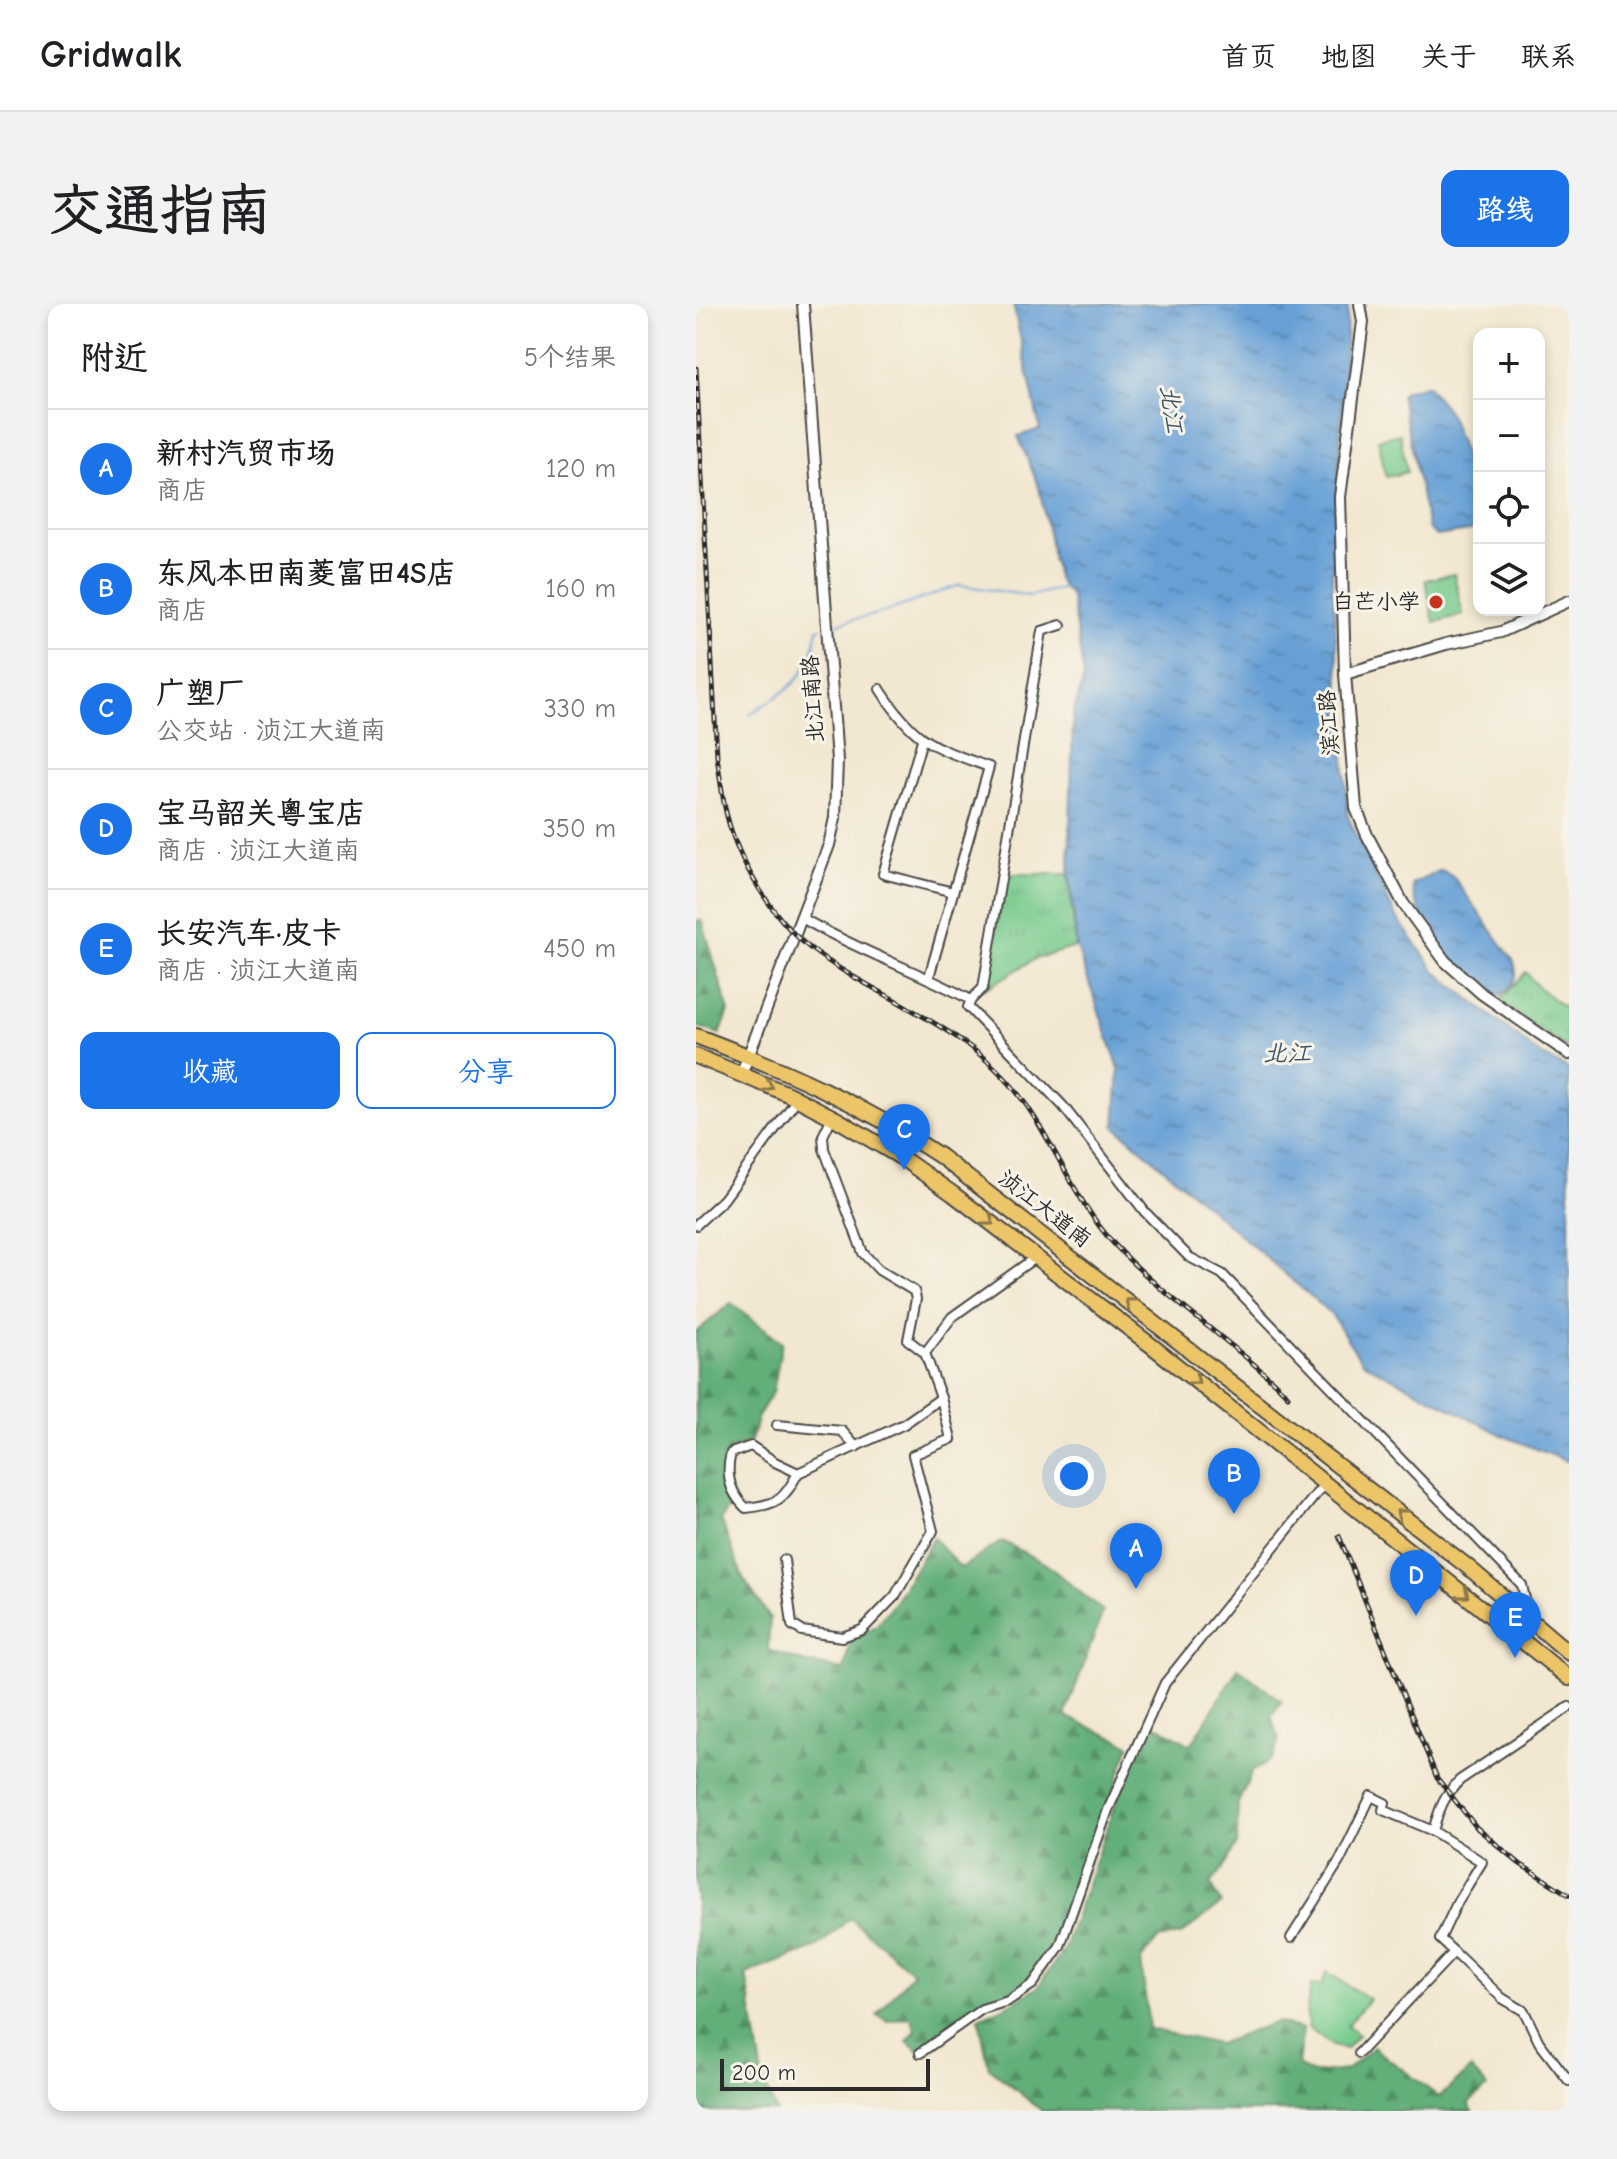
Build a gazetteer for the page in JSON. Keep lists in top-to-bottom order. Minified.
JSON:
{"streets":{"main road":["浈江大道南"],"street":["北江南路","滨江路"]},"crossings":[["北江南路","浈江大道南"]],"water":["北江"],"places":["白芒小学"],"scale_bar":"200 m","page":{"header":"Gridwalk","nav":["首页","地图","关于","联系"],"buttons":["路线",["收藏","分享"]],"title":"交通指南","heading":["附近","5个结果"],"map_buttons":["+","−"],"list":[{"mark":"A","name":"新村汽贸市场","note":"商店","value":"120 m"},{"mark":"B","name":"东风本田南菱富田4S店","note":"商店","value":"160 m"},{"mark":"C","name":"广塑厂","note":"公交站 · 浈江大道南","value":"330 m"},{"mark":"D","name":"宝马韶关粤宝店","note":"商店 · 浈江大道南","value":"350 m"},{"mark":"E","name":"长安汽车·皮卡","note":"商店 · 浈江大道南","value":"450 m"}],"pins":["C","B","A","D","E"],"scale":"200 m"}}
